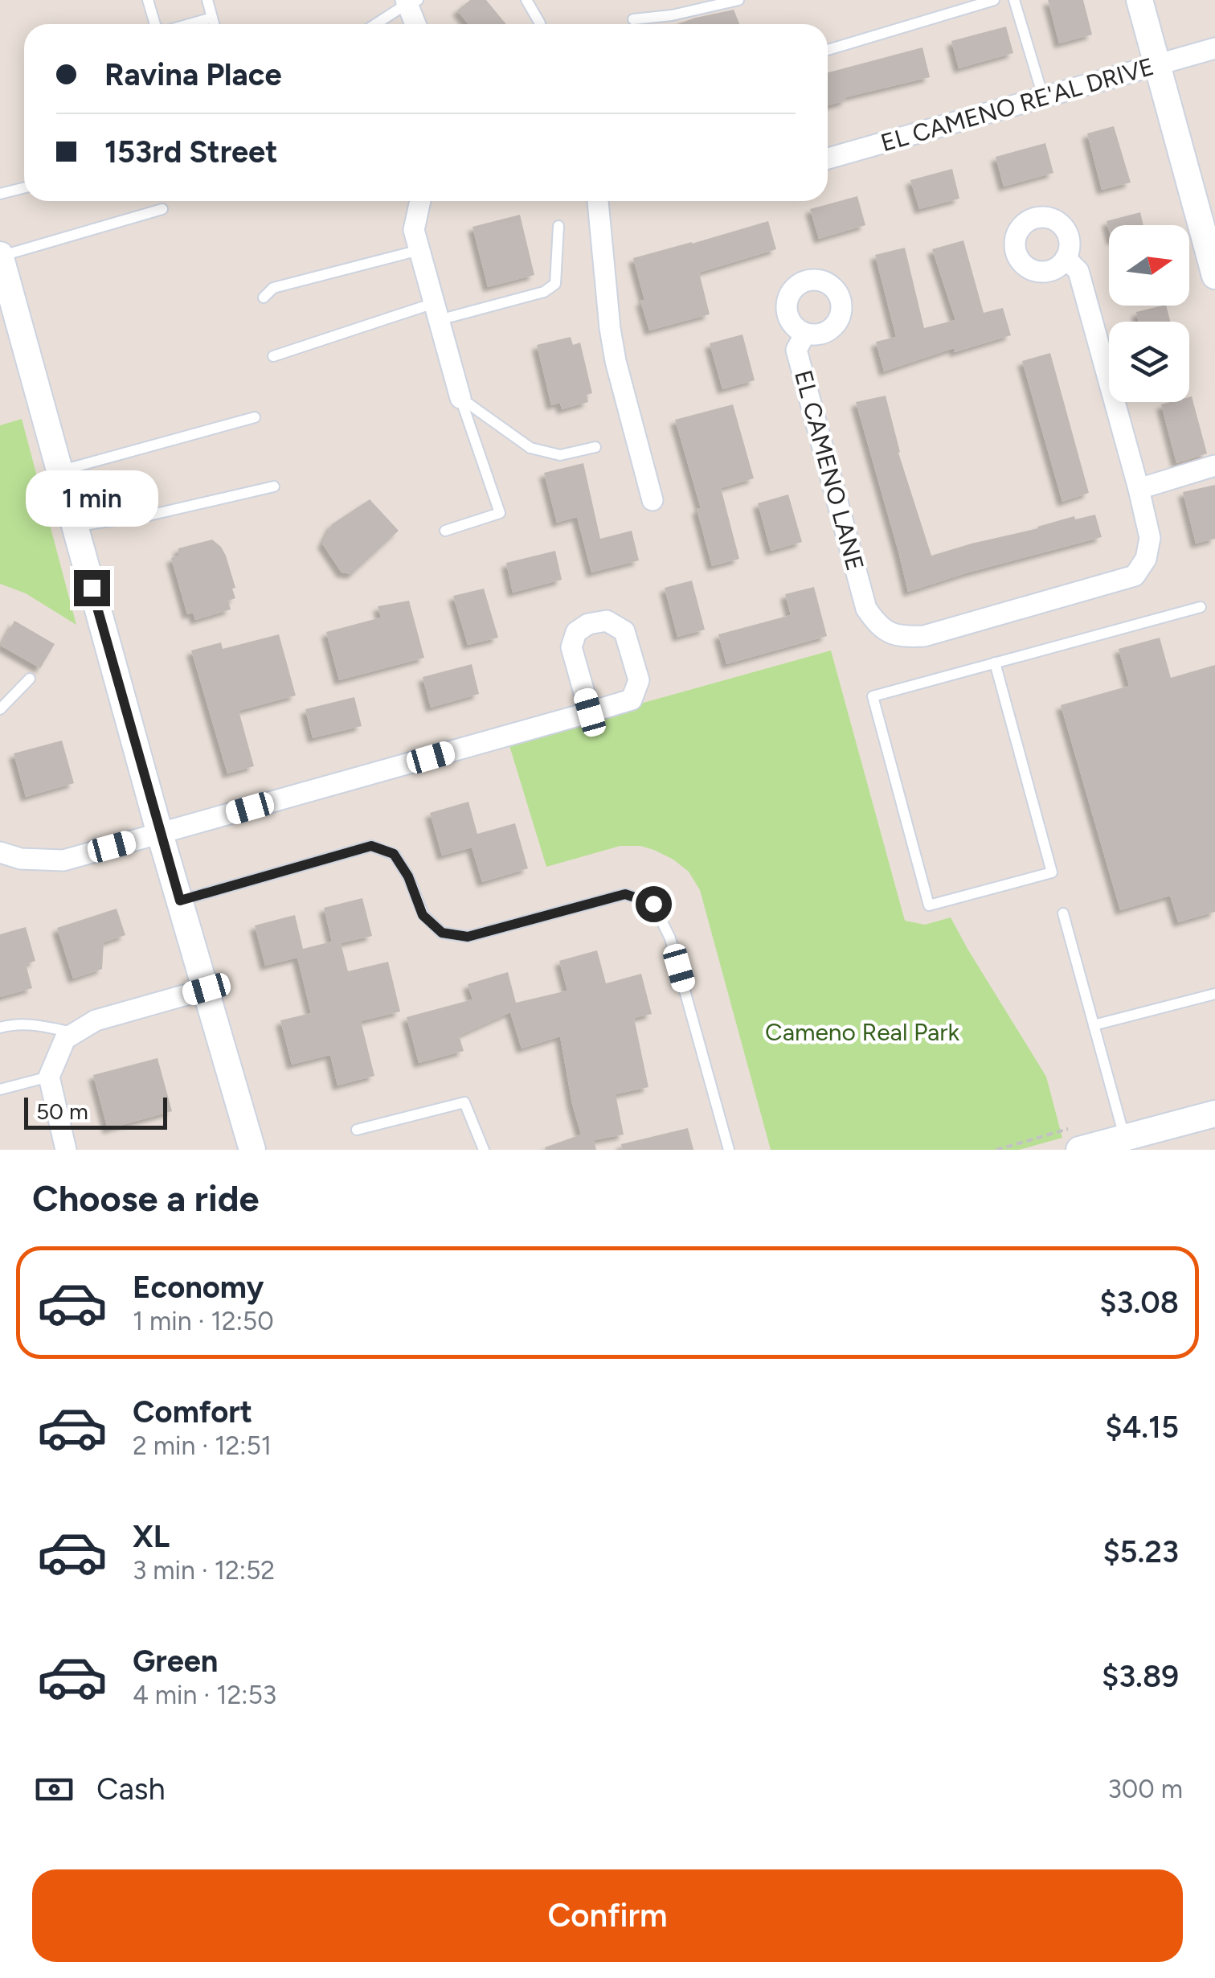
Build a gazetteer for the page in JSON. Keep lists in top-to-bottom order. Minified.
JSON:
{"streets":{"street":["EL CAMENO RE'AL DRIVE","EL CAMENO LANE"]},"parks":["Cameno Real Park"],"scale_bar":"50 m","north":"right","page":{"banner":["Ravina Place","153rd Street"],"bubble":"1 min","scale":"50 m","heading":"Choose a ride","list":[{"name":"Economy","note":"1 min · 12:50","value":"$3.08"},{"name":"Comfort","note":"2 min · 12:51","value":"$4.15"},{"name":"XL","note":"3 min · 12:52","value":"$5.23"},{"name":"Green","note":"4 min · 12:53","value":"$3.89"}],"pay":["Cash","300 m"],"buttons":"Confirm"}}
